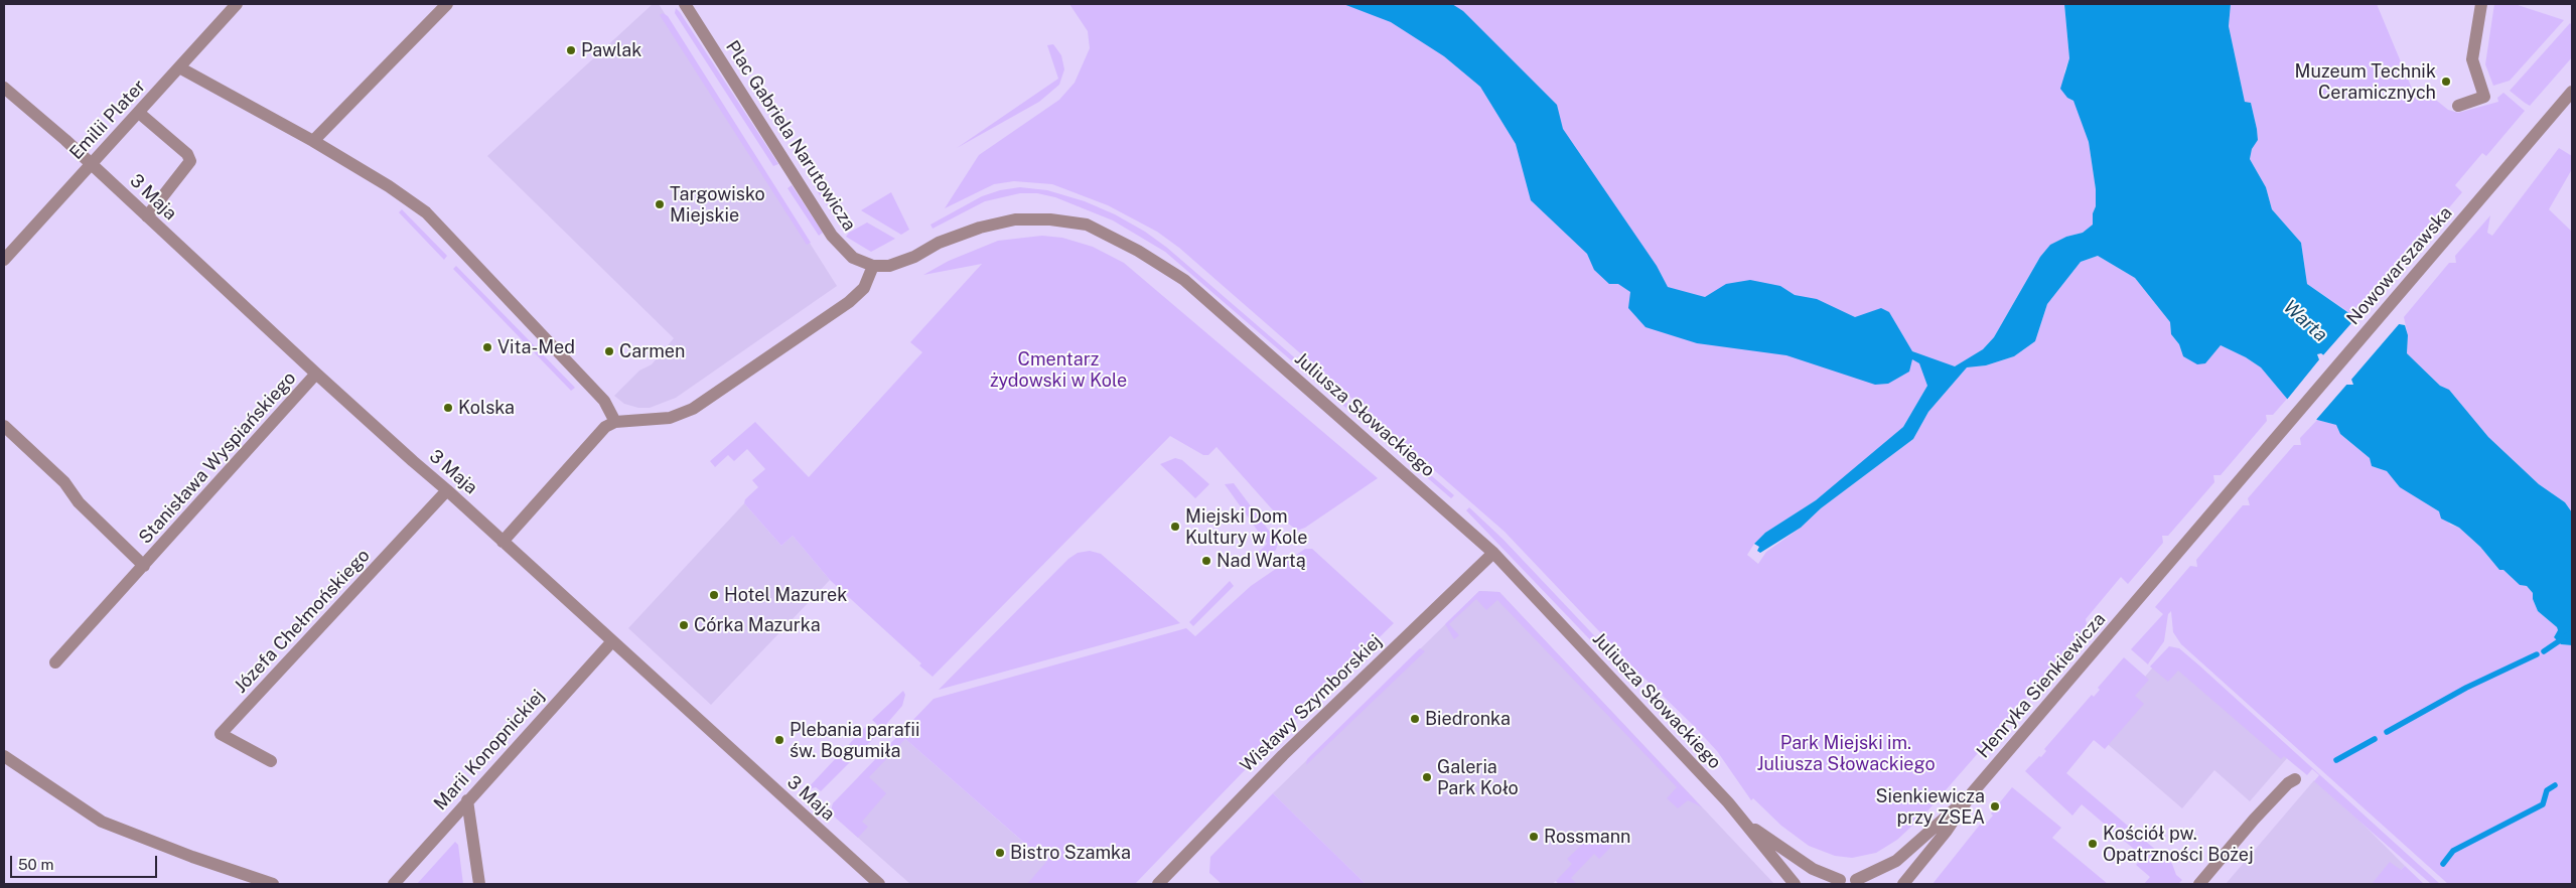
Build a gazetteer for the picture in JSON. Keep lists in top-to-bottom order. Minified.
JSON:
{"streets":{"street":["Emilii Plater","Plac Gabriela Narutowicza","3 Maja","Nowowarszawska","Juliusza Słowackiego","Stanisława Wyspiańskiego","Józefa Chełmońskiego","Henryka Sienkiewicza","Wisławy Szymborskiej","Marii Konopnickiej"]},"crossings":[["Emilii Plater","3 Maja"],["Plac Gabriela Narutowicza","Juliusza Słowackiego"],["3 Maja","Stanisława Wyspiańskiego"],["3 Maja","Józefa Chełmońskiego"],["3 Maja","Marii Konopnickiej"],["Nowowarszawska","Henryka Sienkiewicza"],["Juliusza Słowackiego","Wisławy Szymborskiej"]],"water":["Warta"],"parks":["Cmentarz żydowski w Kole","Park Miejski im. Juliusza Słowackiego"],"places":["Pawlak","Muzeum Technik Ceramicznych","Targowisko Miejskie","Vita-Med","Carmen","Kolska","Miejski Dom Kultury w Kole","Nad Wartą","Hotel Mazurek","Córka Mazurka","Biedronka","Plebania parafii św. Bogumiła","Galeria Park Koło","Sienkiewicza przy ZSEA","Rossmann","Kościół pw. Opatrzności Bożej","Bistro Szamka"],"scale_bar":"50 m"}
